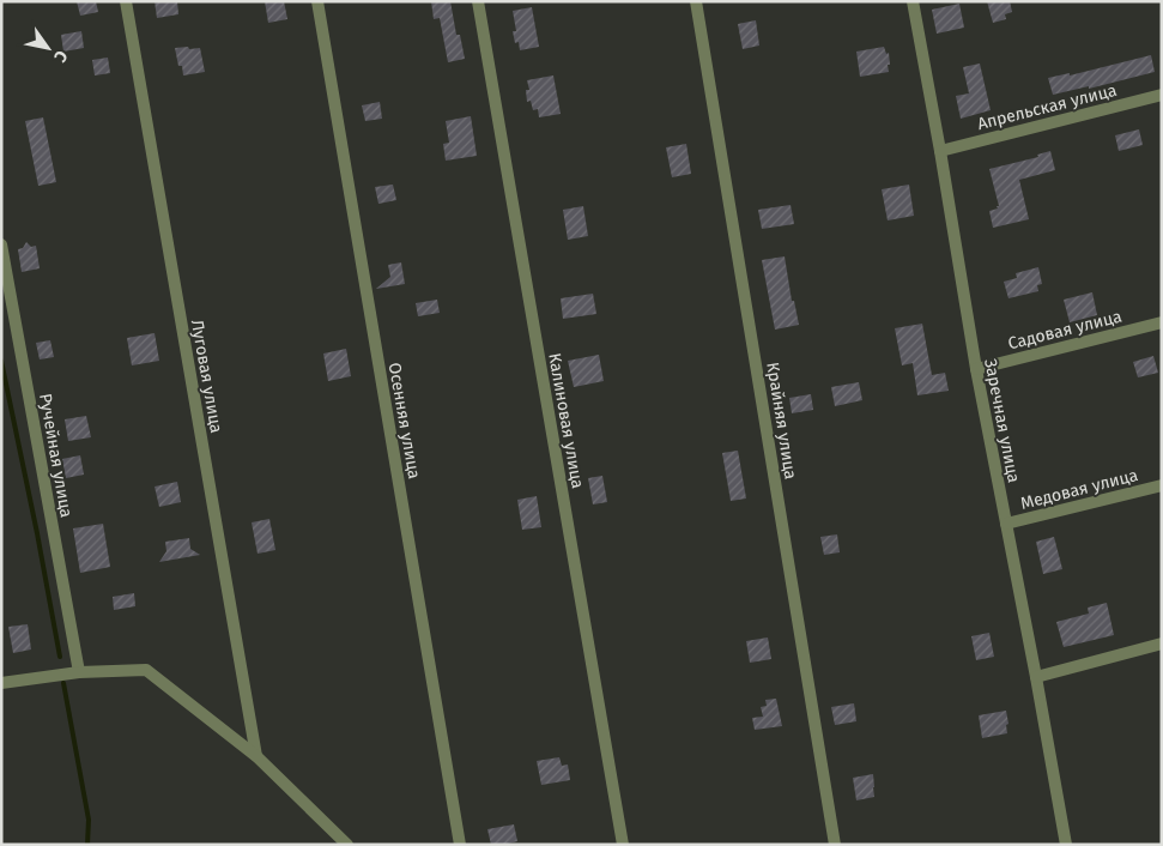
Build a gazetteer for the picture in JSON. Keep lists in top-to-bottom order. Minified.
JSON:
{"streets":{"street":["Апрельская улица","Садовая улица","Луговая улица","Осенняя улица","Калиновая улица","Крайняя улица","Заречная улица","Ручейная улица","Медовая улица"]},"crossings":[["Апрельская улица","Заречная улица"],["Садовая улица","Заречная улица"],["Заречная улица","Медовая улица"]],"north":"bottom right"}
